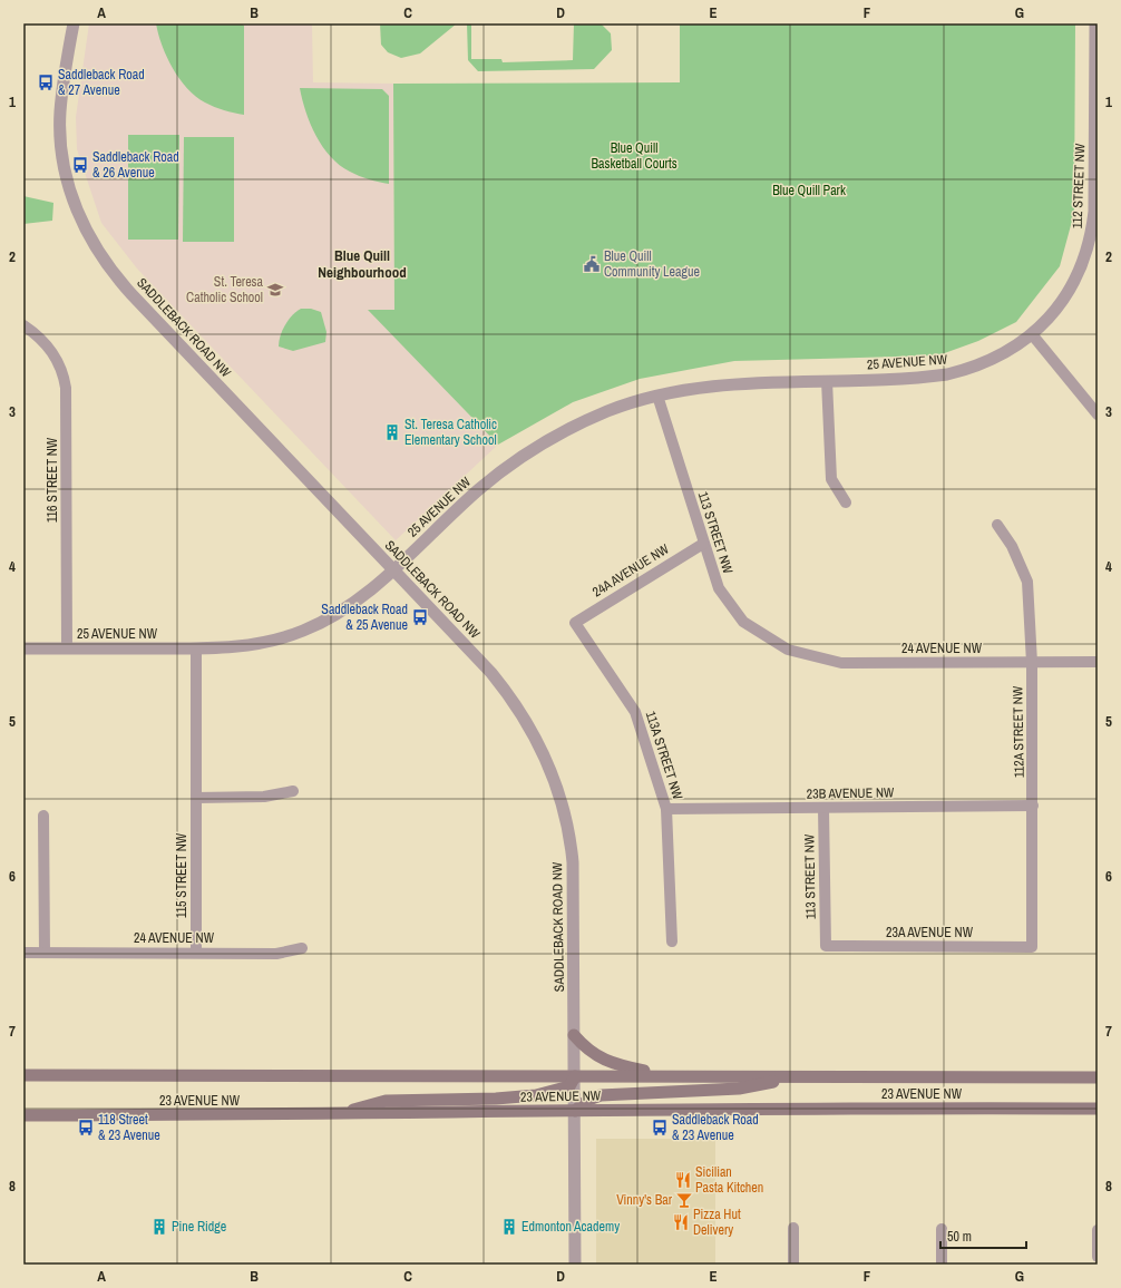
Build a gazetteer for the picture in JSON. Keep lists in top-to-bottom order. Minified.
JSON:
{"streets":{"main road":["23 AVENUE NW"],"street":["112 STREET NW","SADDLEBACK ROAD NW","25 AVENUE NW","116 STREET NW","113 STREET NW","24A AVENUE NW","24 AVENUE NW","112A STREET NW","113A STREET NW","23B AVENUE NW","115 STREET NW","23A AVENUE NW"]},"crossings":[["112 STREET NW","25 AVENUE NW"],["SADDLEBACK ROAD NW","25 AVENUE NW"],["SADDLEBACK ROAD NW","23 AVENUE NW"],["25 AVENUE NW","116 STREET NW"],["25 AVENUE NW","113 STREET NW"],["25 AVENUE NW","115 STREET NW"],["113 STREET NW","24A AVENUE NW"],["113 STREET NW","24 AVENUE NW"],["113 STREET NW","23B AVENUE NW"],["113 STREET NW","23A AVENUE NW"],["24A AVENUE NW","113A STREET NW"],["24 AVENUE NW","112A STREET NW"],["24 AVENUE NW","115 STREET NW"],["112A STREET NW","23B AVENUE NW"],["112A STREET NW","23A AVENUE NW"],["113A STREET NW","23B AVENUE NW"]],"districts":["Blue Quill Neighbourhood"],"parks":["Blue Quill Basketball Courts","Blue Quill Park"],"places":{"bus stop":["Saddleback Road & 27 Avenue","Saddleback Road & 26 Avenue","Saddleback Road & 25 Avenue","118 Street & 23 Avenue","Saddleback Road & 23 Avenue"],"public building":["Blue Quill Community League"],"school or university":["St. Teresa Catholic School"],"building":["St. Teresa Catholic Elementary School","Pine Ridge","Edmonton Academy"],"restaurant":["Sicilian Pasta Kitchen","Pizza Hut Delivery"],"bar":["Vinny's Bar"]},"scale_bar":"50 m","grid":{"columns":["A","B","C","D","E","F","G"],"rows":["1","2","3","4","5","6","7","8"]}}
